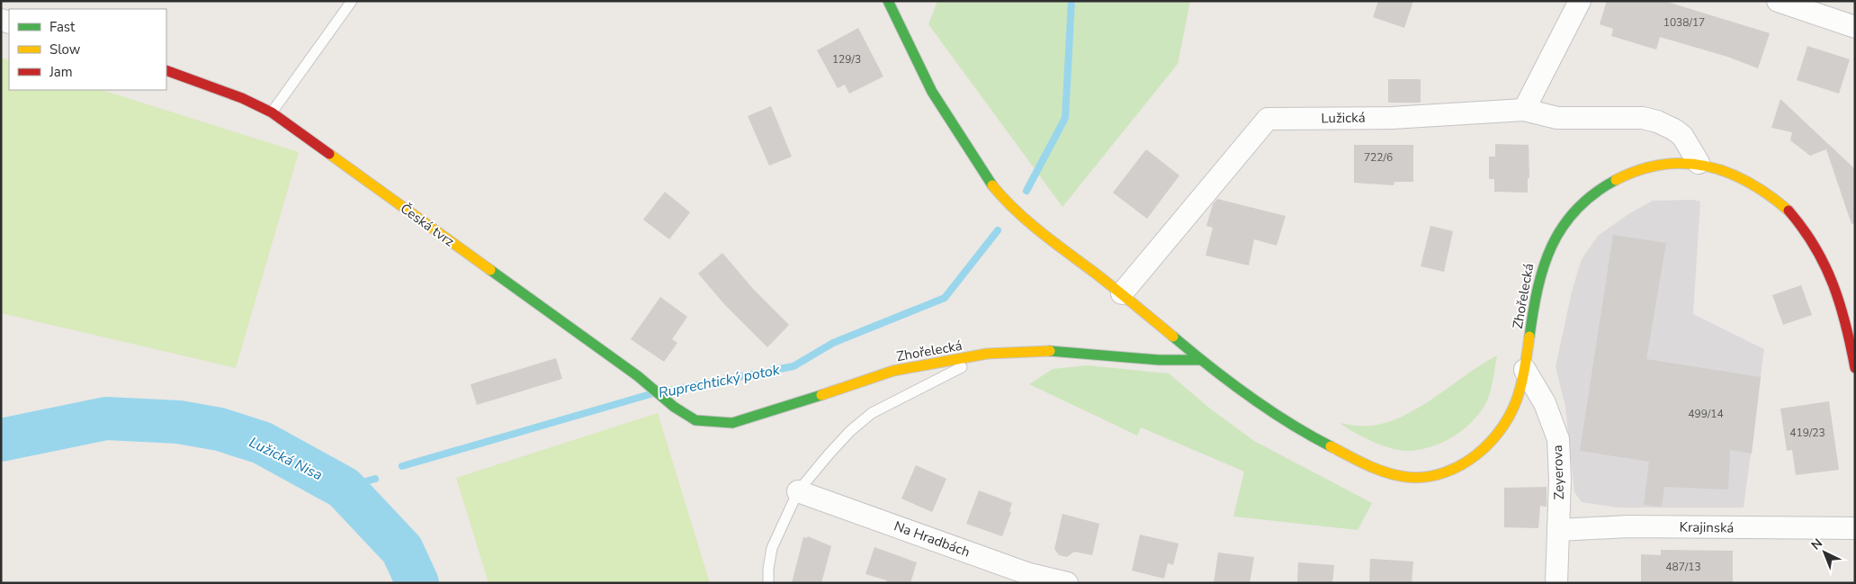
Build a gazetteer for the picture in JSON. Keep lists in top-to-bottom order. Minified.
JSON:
{"streets":{"main road":["Česká tvrz","Zhořelecká"],"street":["Lužická","Zeyerova","Krajinská","Na Hradbách"]},"crossings":[["Lužická","Zhořelecká"],["Česká tvrz","Zhořelecká"],["Zhořelecká","Zeyerova"],["Zeyerova","Krajinská"]],"water":["Ruprechtický potok","Lužická Nisa"],"house_numbers":["1038/17","129/3","722/6","499/14","419/23","487/13"],"legend":["Fast","Slow","Jam"],"north":"top left"}
